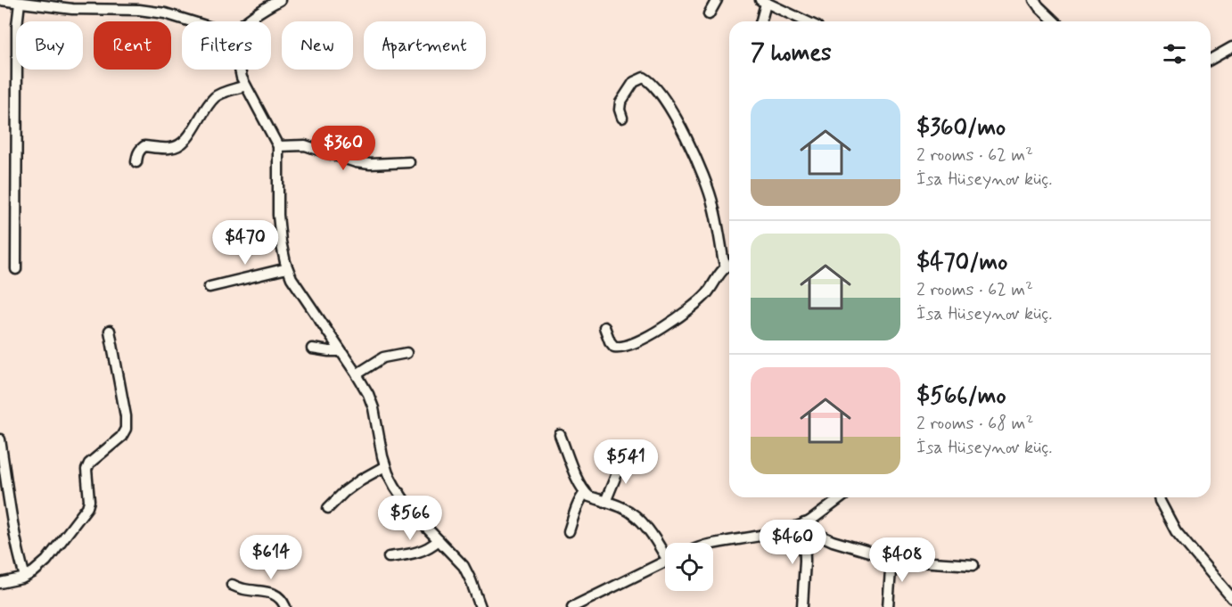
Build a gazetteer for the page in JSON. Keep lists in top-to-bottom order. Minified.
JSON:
{"page":{"chip":["Buy","Rent","Filters","New","Apartment"],"heading":"7 homes","list":[{"name":"$360/mo","note":"2 rooms · 62 m² · İsa Hüseynov küç."},{"name":"$470/mo","note":"2 rooms · 62 m² · İsa Hüseynov küç."},{"name":"$566/mo","note":"2 rooms · 68 m² · İsa Hüseynov küç."}],"price":["$360","$470","$541","$566","$460","$614","$408"]}}
